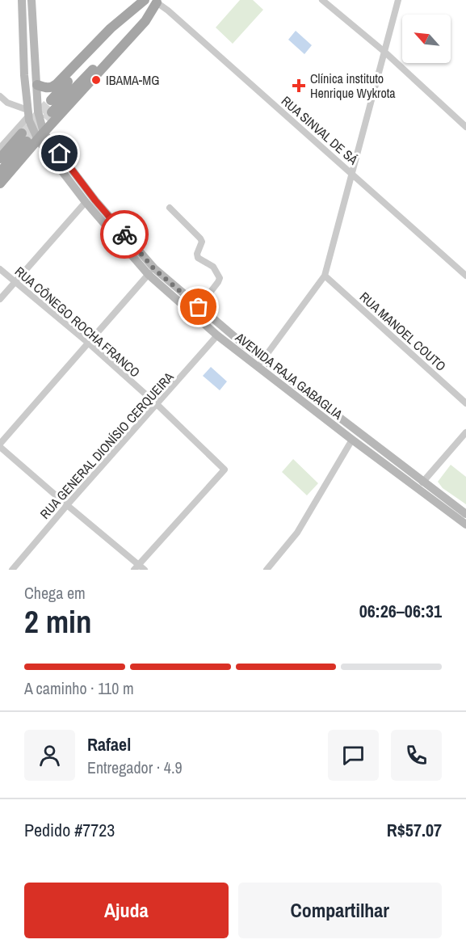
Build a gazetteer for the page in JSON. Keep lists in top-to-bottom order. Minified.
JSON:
{"streets":{"main road":["AVENIDA RAJA GABAGLIA"],"street":["RUA SINVAL DE SÁ","RUA CÔNEGO ROCHA FRANCO","RUA MANOEL COUTO","RUA GENERAL DIONÍSIO CERQUEIRA"]},"crossings":[["RUA CÔNEGO ROCHA FRANCO","RUA GENERAL DIONÍSIO CERQUEIRA"],["AVENIDA RAJA GABAGLIA","RUA GENERAL DIONÍSIO CERQUEIRA"]],"places":{"other":["IBAMA-MG"],"health":["Clínica instituto Henrique Wykrota"]},"north":"top left","page":{"heading":["2 min","Chega em","06:26–06:31"],"panel":["Rafael","Entregador · 4.9","Pedido #7723","R$57.07"],"bar":"A caminho · 110 m","buttons":["Ajuda","Compartilhar"]}}
